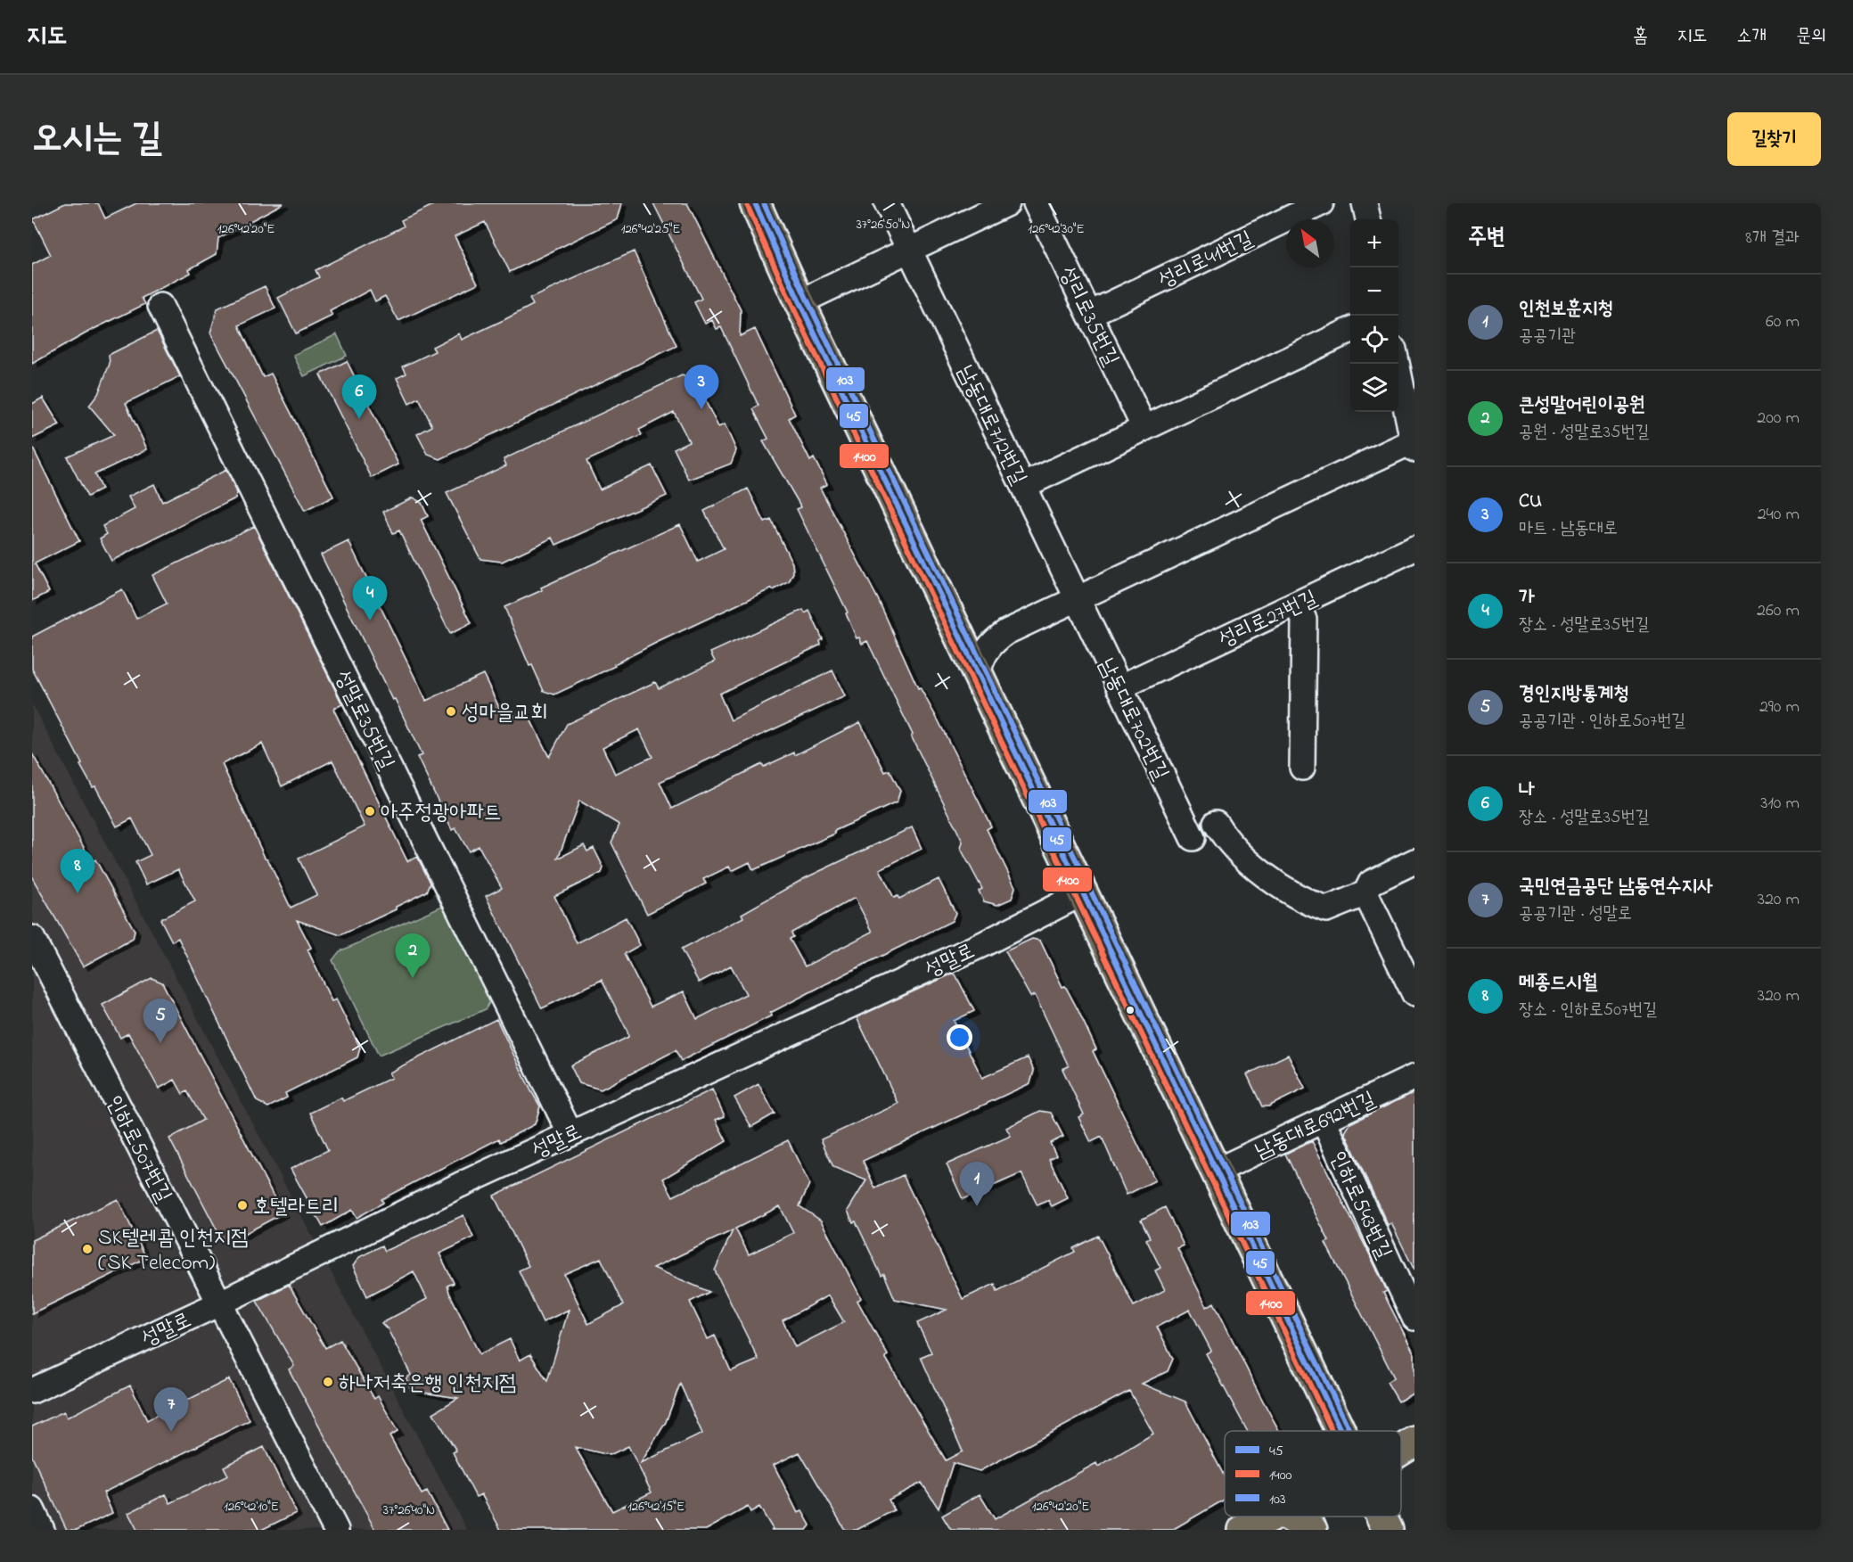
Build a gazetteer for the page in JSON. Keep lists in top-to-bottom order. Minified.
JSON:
{"streets":{"street":["성리로41번길","성리로35번길","남동대로712번길","성리로27번길","남동대로702번길","성말로35번길","성말로","남동대로692번길","인하로507번길","인하로543번길"]},"crossings":[["성리로41번길","성리로35번길"],["남동대로712번길","남동대로702번길"],["성리로27번길","남동대로702번길"],["성말로35번길","성말로"],["성말로","인하로507번길"],["남동대로692번길","인하로543번길"]],"places":["성마을교회","아주정광아파트","호텔라트리","SK텔레콤 인천지점 (SK Telecom)","하나저축은행 인천지점"],"lines":["transit line 45","transit line 103","transit line 1400"],"legend":["45","1400","103"],"north":"top left","page":{"header":"지도","nav":["홈","지도","소개","문의"],"title":"오시는 길","buttons":"길찾기","heading":["주변","8개 결과"],"map_buttons":["+","−"],"list":[{"mark":"1","name":"인천보훈지청","note":"공공기관","value":"60 m"},{"mark":"2","name":"큰성말어린이공원","note":"공원 · 성말로35번길","value":"200 m"},{"mark":"3","name":"CU","note":"마트 · 남동대로","value":"240 m"},{"mark":"4","name":"가","note":"장소 · 성말로35번길","value":"260 m"},{"mark":"5","name":"경인지방통계청","note":"공공기관 · 인하로507번길","value":"290 m"},{"mark":"6","name":"나","note":"장소 · 성말로35번길","value":"310 m"},{"mark":"7","name":"국민연금공단 남동연수지사","note":"공공기관 · 성말로","value":"320 m"},{"mark":"8","name":"메종드시월","note":"장소 · 인하로507번길","value":"320 m"}],"pins":["3","6","4","8","2","5","1","7"]},"coordinates":["37°26'50\"N","126°42'20\"E","126°42'25\"E","126°42'30\"E","126°42'10\"E","126°42'15\"E","37°26'40\"N"]}
